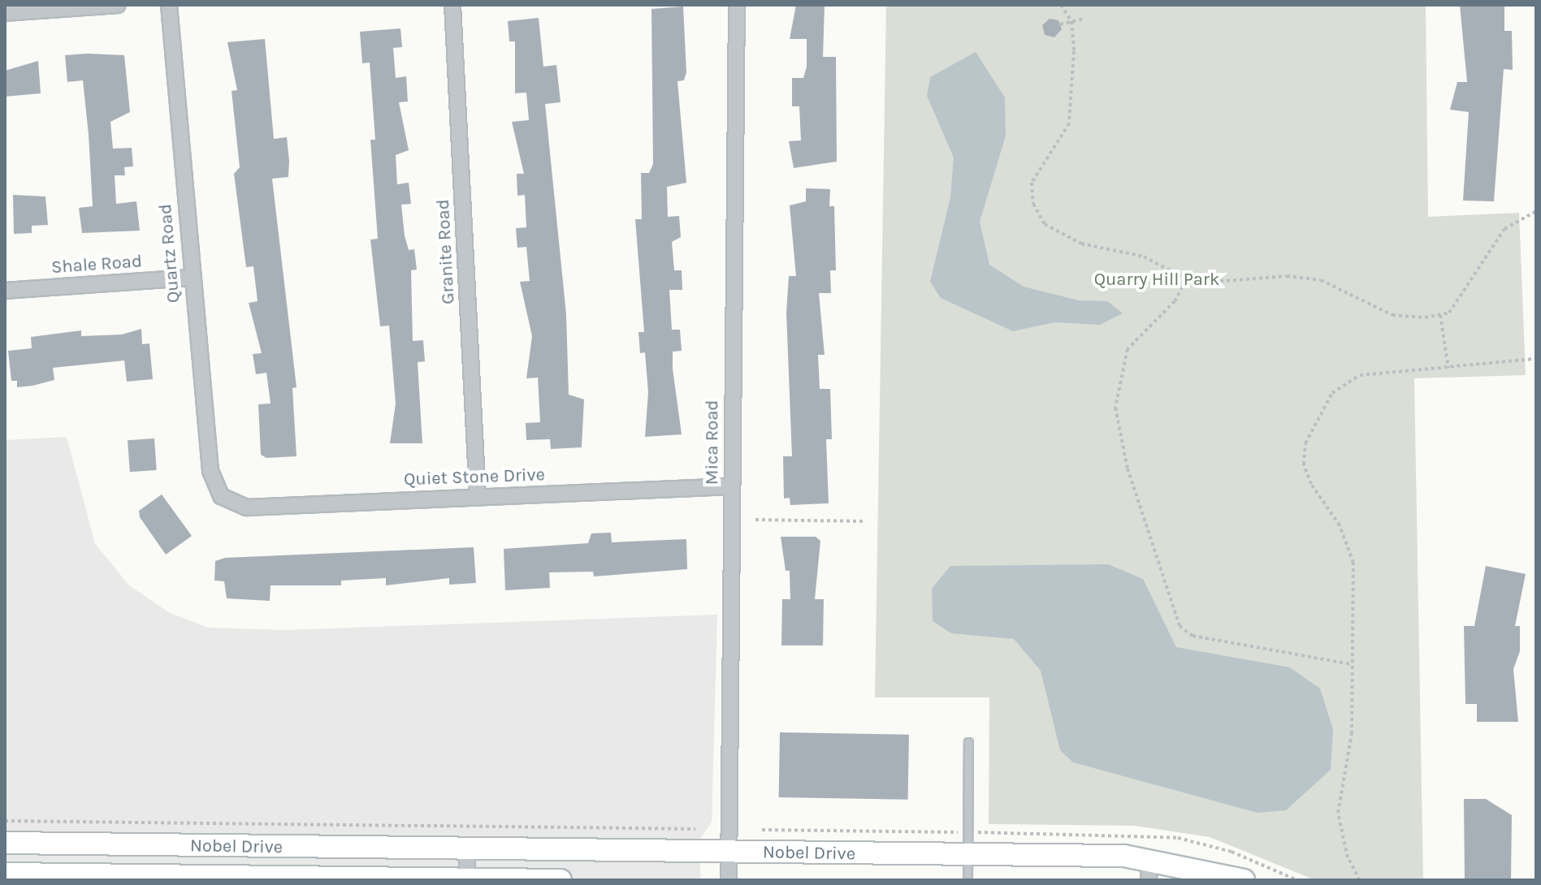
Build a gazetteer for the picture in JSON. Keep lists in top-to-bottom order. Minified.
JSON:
{"streets":{"street":["Granite Road","Quartz Road","Shale Road","Mica Road","Quiet Stone Drive","Nobel Drive"]},"crossings":[["Granite Road","Quiet Stone Drive"],["Quartz Road","Shale Road"],["Quartz Road","Quiet Stone Drive"],["Mica Road","Quiet Stone Drive"],["Mica Road","Nobel Drive"]],"parks":["Quarry Hill Park"]}
